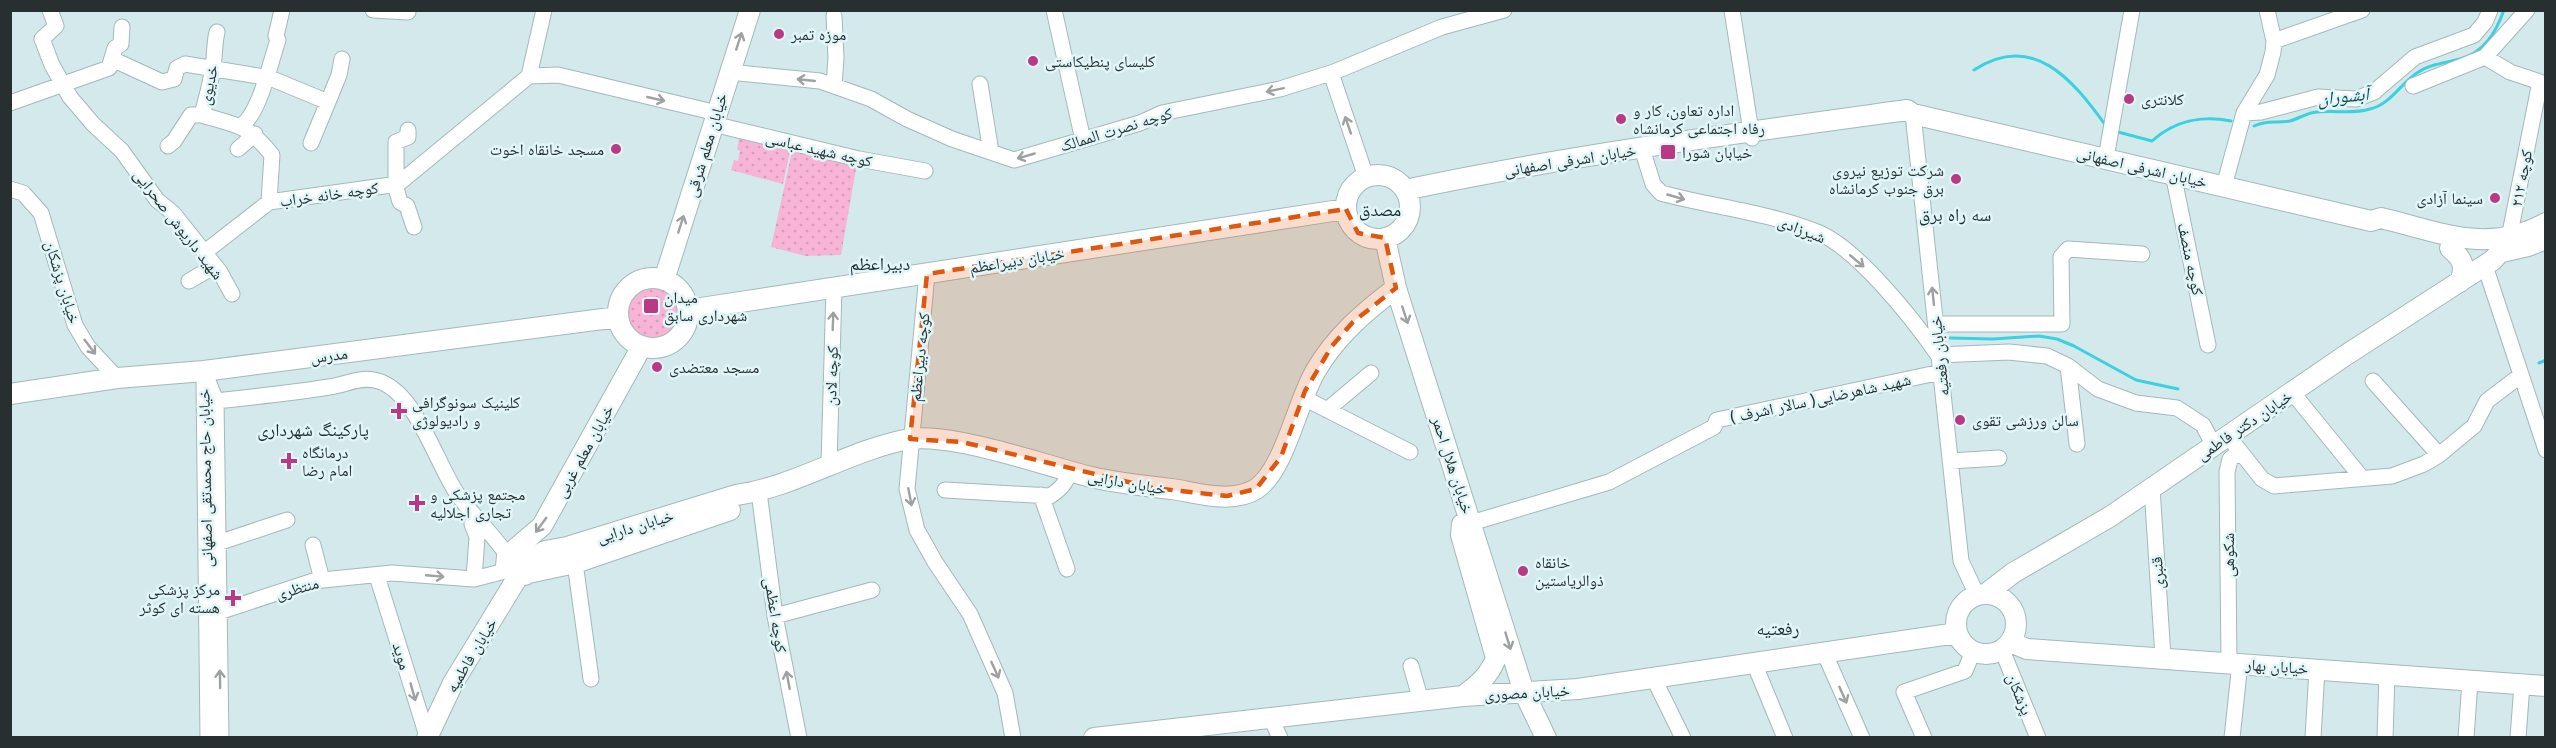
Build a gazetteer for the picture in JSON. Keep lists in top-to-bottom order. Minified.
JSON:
{"streets":{"main road":["خیابان معلم شرقی","خیابان اشرفی اصفهانی","خیابان دبیراعظم","مدرس","خیابان دکتر فاطمی","خیابان معلم غربی","خیابان هلال احمر","خیابان دارایی","خیابان فاطمیه","خیابان بهار","خیابان مصوری"],"street":["خدیوی","کوچه نصرت الممالک","کوچه شهید عباسی","کوچه ۲۱۲","کوچه خانه خراب","شهید داریوش صحرایی","شیرزادی","کوچه منصف","خیابان پزشکان","خیابان رفعتیه","کوچه دبیراعظم","کوچه لادن","شهید شاهرضایی( سالار اشرف )","خیابان حاج محمدتقی اصفهانی","شکوهی","قنبری","منتظری","کوچه اعظمی","موید","پزشکان"]},"crossings":[["خدیوی","کوچه خانه خراب"],["کوچه نصرت الممالک","خیابان معلم شرقی"],["خیابان معلم شرقی","کوچه شهید عباسی"],["خیابان معلم شرقی","خیابان دبیراعظم"],["خیابان معلم شرقی","مدرس"],["خیابان معلم شرقی","خیابان معلم غربی"],["خیابان اشرفی اصفهانی","کوچه ۲۱۲"],["خیابان اشرفی اصفهانی","شیرزادی"],["خیابان اشرفی اصفهانی","کوچه منصف"],["خیابان اشرفی اصفهانی","خیابان دبیراعظم"],["خیابان اشرفی اصفهانی","خیابان رفعتیه"],["خیابان اشرفی اصفهانی","خیابان دکتر فاطمی"],["خیابان اشرفی اصفهانی","خیابان هلال احمر"],["کوچه ۲۱۲","خیابان دکتر فاطمی"],["کوچه خانه خراب","شهید داریوش صحرایی"],["شیرزادی","خیابان رفعتیه"],["خیابان دبیراعظم","مدرس"],["خیابان دبیراعظم","کوچه دبیراعظم"],["خیابان دبیراعظم","کوچه لادن"],["خیابان دبیراعظم","خیابان معلم غربی"],["خیابان دبیراعظم","خیابان هلال احمر"],["خیابان پزشکان","مدرس"],["مدرس","خیابان معلم غربی"],["مدرس","خیابان حاج محمدتقی اصفهانی"],["خیابان رفعتیه","شهید شاهرضایی( سالار اشرف )"],["خیابان رفعتیه","خیابان دکتر فاطمی"],["خیابان رفعتیه","خیابان بهار"],["خیابان رفعتیه","خیابان مصوری"],["خیابان رفعتیه","پزشکان"],["کوچه دبیراعظم","خیابان دارایی"],["کوچه لادن","خیابان دارایی"],["شهید شاهرضایی( سالار اشرف )","خیابان هلال احمر"],["خیابان دکتر فاطمی","قنبری"],["خیابان دکتر فاطمی","خیابان بهار"],["خیابان دکتر فاطمی","خیابان مصوری"],["خیابان دکتر فاطمی","پزشکان"],["خیابان معلم غربی","خیابان دارایی"],["خیابان معلم غربی","منتظری"],["خیابان معلم غربی","خیابان فاطمیه"],["خیابان هلال احمر","خیابان دارایی"],["خیابان هلال احمر","خیابان مصوری"],["خیابان حاج محمدتقی اصفهانی","منتظری"],["خیابان دارایی","منتظری"],["خیابان دارایی","کوچه اعظمی"],["خیابان دارایی","خیابان فاطمیه"],["شکوهی","خیابان بهار"],["قنبری","خیابان بهار"],["منتظری","خیابان فاطمیه"],["منتظری","موید"],["خیابان فاطمیه","موید"],["خیابان بهار","خیابان مصوری"],["خیابان بهار","پزشکان"],["خیابان مصوری","پزشکان"]],"one_way":["کوچه نصرت الممالک","خیابان معلم شرقی","کوچه شهید عباسی","شیرزادی","خیابان پزشکان","خیابان رفعتیه","کوچه دبیراعظم","کوچه لادن","خیابان معلم غربی","خیابان هلال احمر","کوچه اعظمی","موید"],"districts":["مصدق","سه راه برق","دبیراعظم","پارکینگ شهرداری","رفعتیه"],"water":["آبشوران"],"places":{"other":["موزه تمبر","کلیسای پنطیکاستی","کلانتری","اداره تعاون، کار و رفاه اجتماعی کرمانشاه","مسجد خانقاه اخوت","شرکت توزیع نیروی برق جنوب کرمانشاه","سینما آزادی","مسجد معتضدی","سالن ورزشی تقوی","خانقاه ذوالریاستین"],"transit":["خیابان شورا","میدان شهرداری سابق"],"health":["کلینیک سونوگرافی و رادیولوژی","درمانگاه امام رضا","مجتمع پزشکی و تجاری اجلالیه","مرکز پزشکی هسته ای کوثر"]}}
